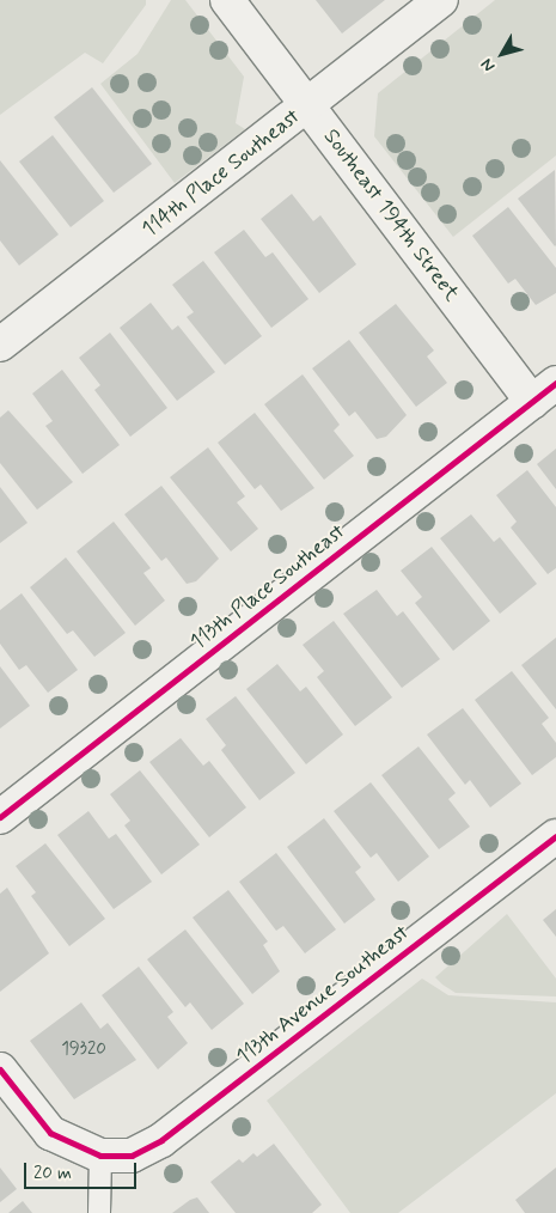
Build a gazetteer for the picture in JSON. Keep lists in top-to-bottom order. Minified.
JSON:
{"streets":{"street":["114th Place Southeast","Southeast 194th Street","113th Place Southeast","113th Avenue Southeast"]},"crossings":[["114th Place Southeast","Southeast 194th Street"],["Southeast 194th Street","113th Place Southeast"]],"house_numbers":["19320"],"scale_bar":"20 m","north":"bottom left"}
